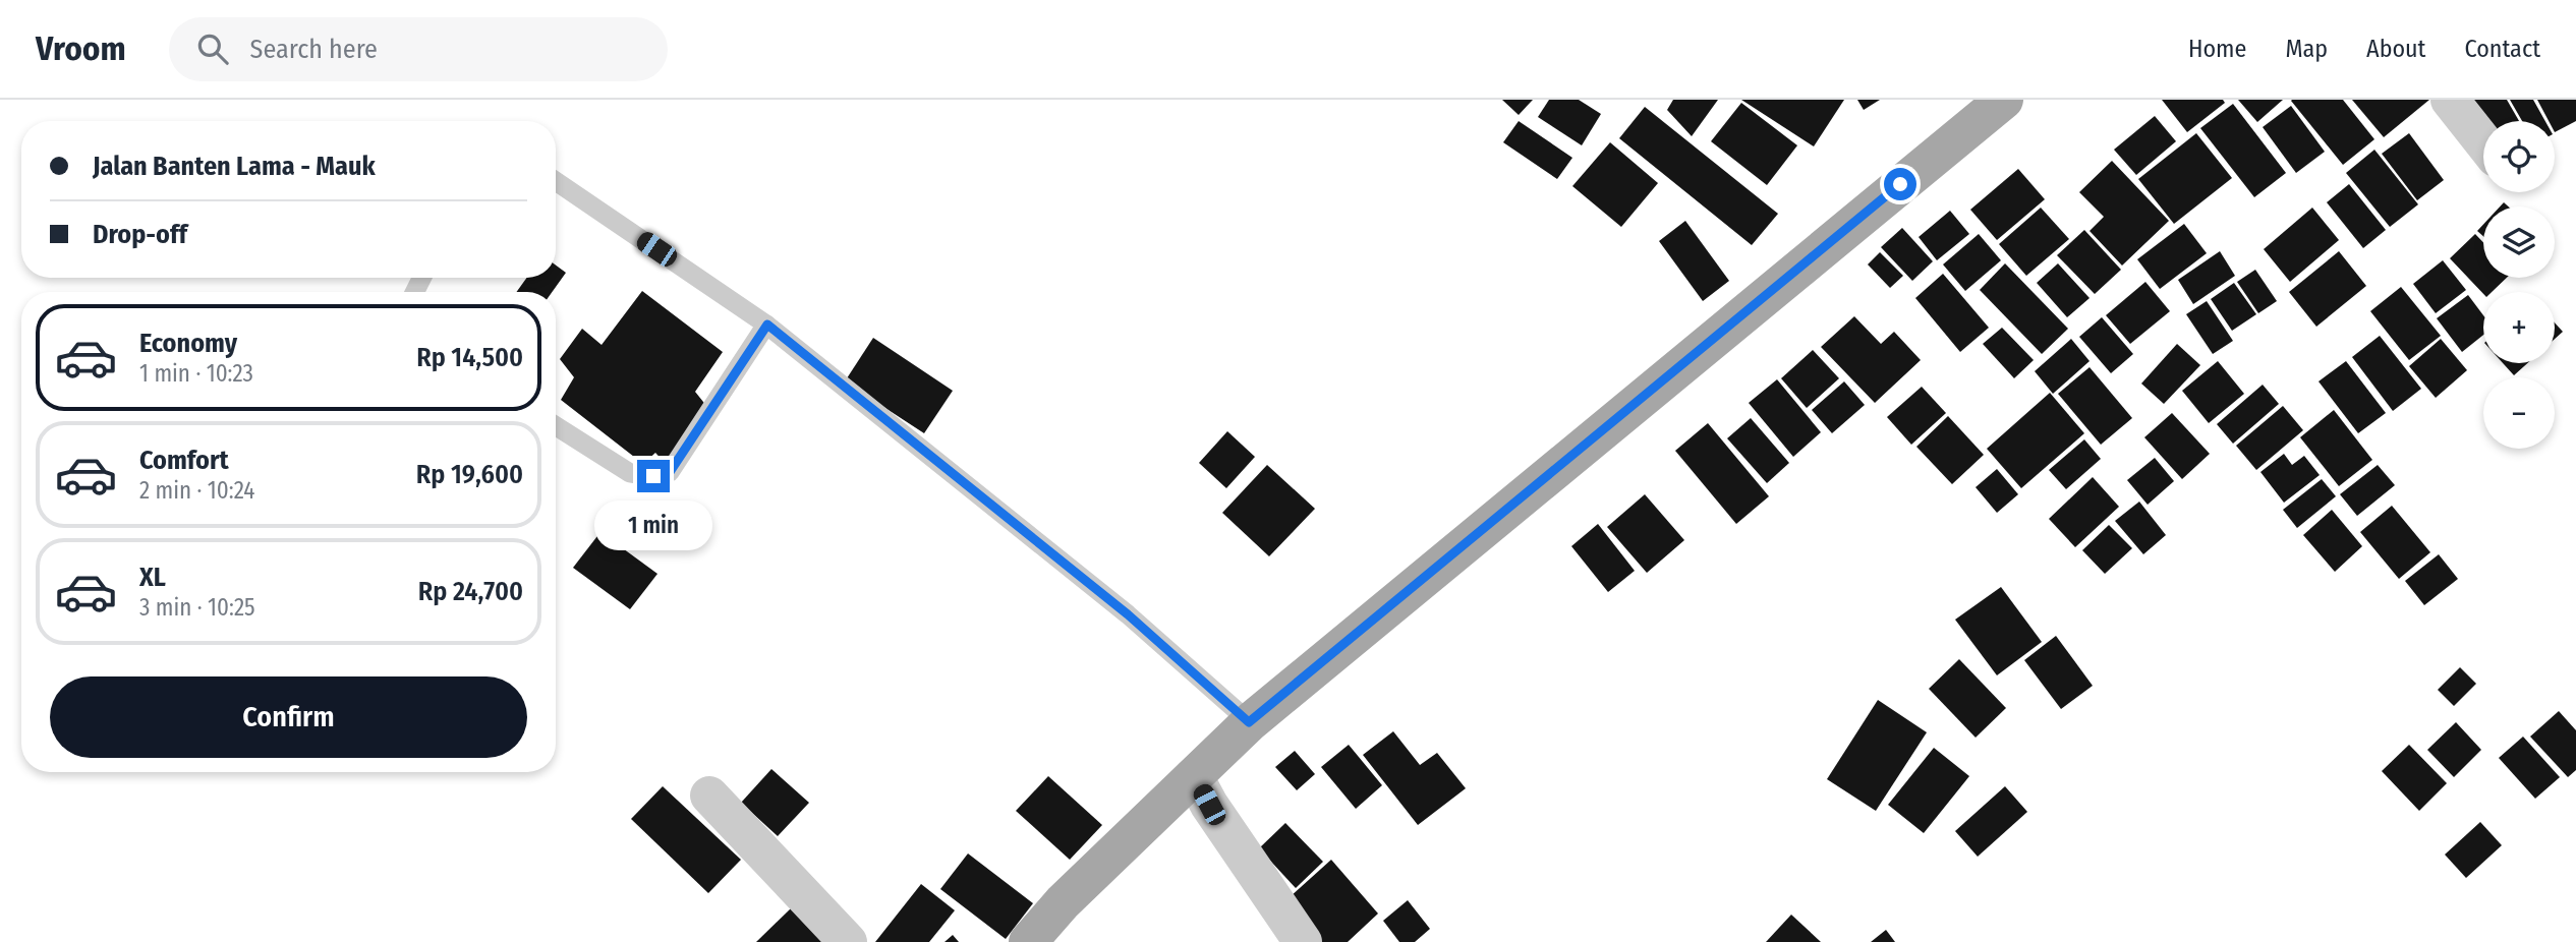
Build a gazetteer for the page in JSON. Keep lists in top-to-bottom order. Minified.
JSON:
{"page":{"header":"Vroom","search":"Search here","nav":["Home","Map","About","Contact"],"map_buttons":["+","−"],"banner":["Jalan Banten Lama - Mauk","Drop-off"],"list":[{"name":"Economy","note":"1 min · 10:23","value":"Rp 14,500"},{"name":"Comfort","note":"2 min · 10:24","value":"Rp 19,600"},{"name":"XL","note":"3 min · 10:25","value":"Rp 24,700"}],"bubble":"1 min","buttons":"Confirm"}}
